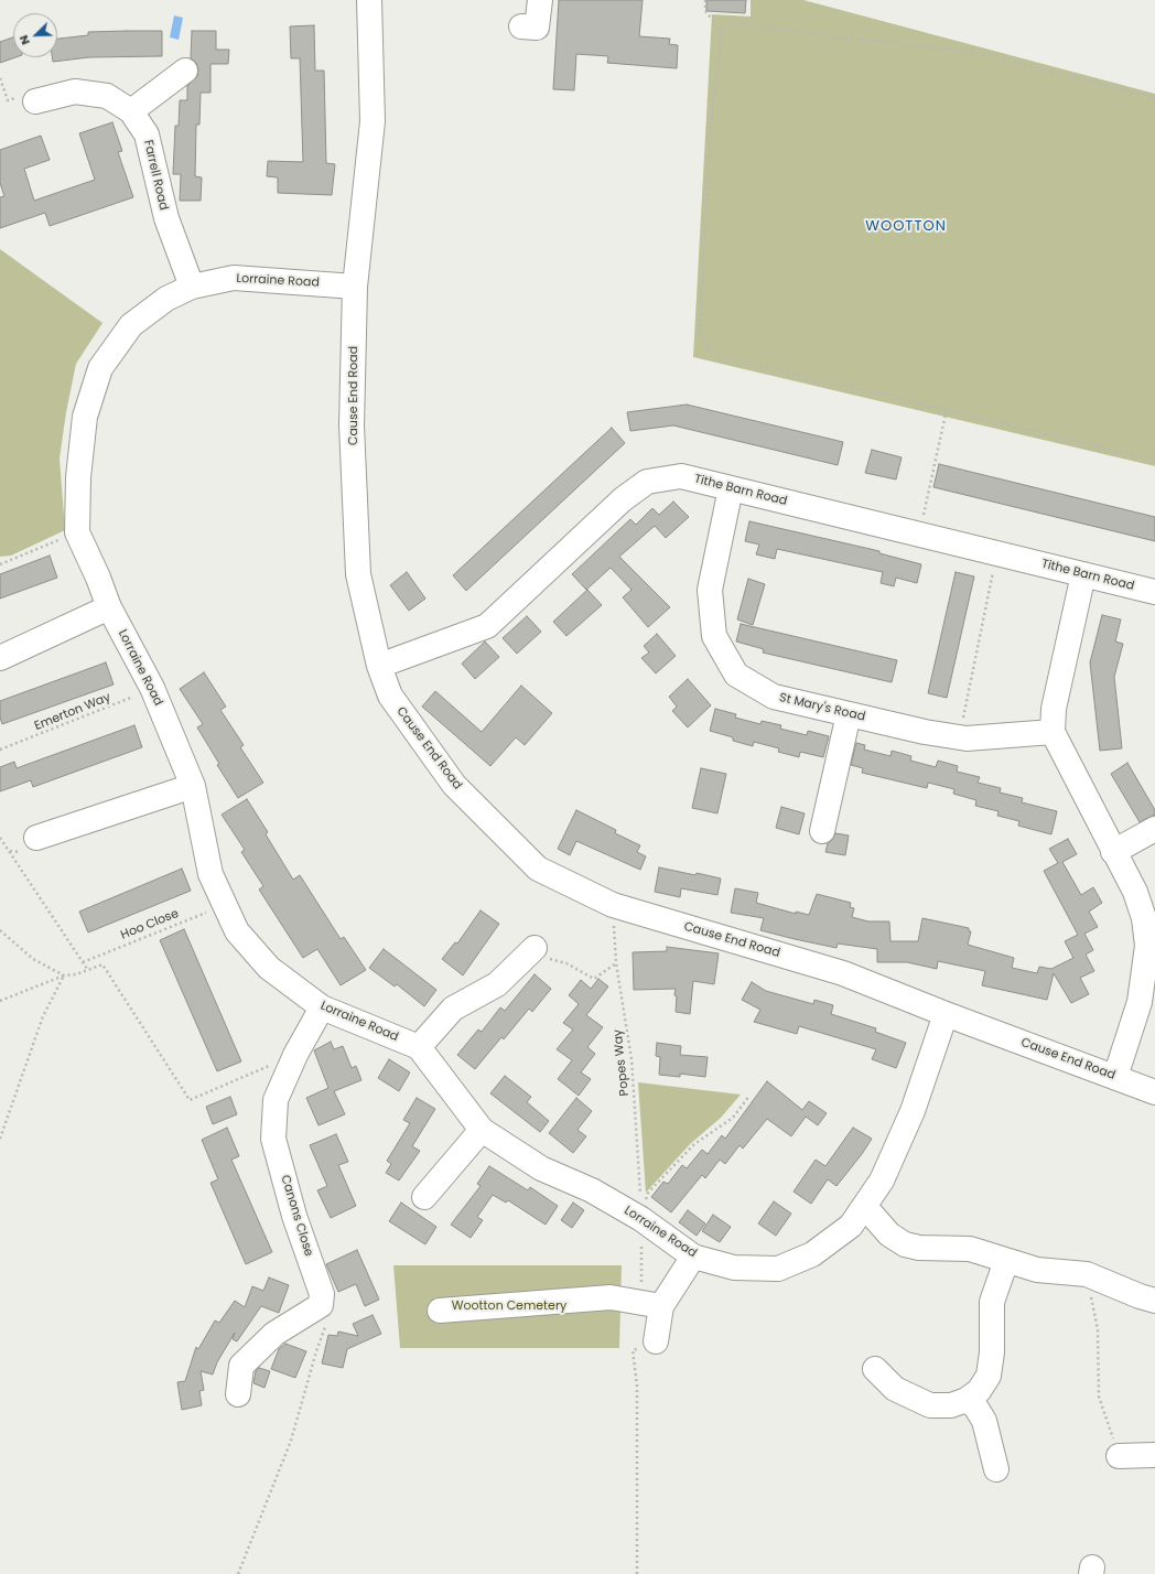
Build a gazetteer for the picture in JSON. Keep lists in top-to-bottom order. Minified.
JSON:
{"streets":{"street":["Farrell Road","Lorraine Road","Cause End Road","Tithe Barn Road","St Mary's Road","Canons Close"],"path":["Emerton Way","Hoo Close","Popes Way"]},"crossings":[["Farrell Road","Lorraine Road"],["Lorraine Road","Cause End Road"],["Lorraine Road","Emerton Way"],["Lorraine Road","Hoo Close"],["Lorraine Road","Popes Way"],["Lorraine Road","Canons Close"],["Cause End Road","Tithe Barn Road"],["Cause End Road","Popes Way"],["Tithe Barn Road","St Mary's Road"]],"districts":["WOOTTON"],"parks":["Wootton Cemetery"],"north":"bottom left"}
